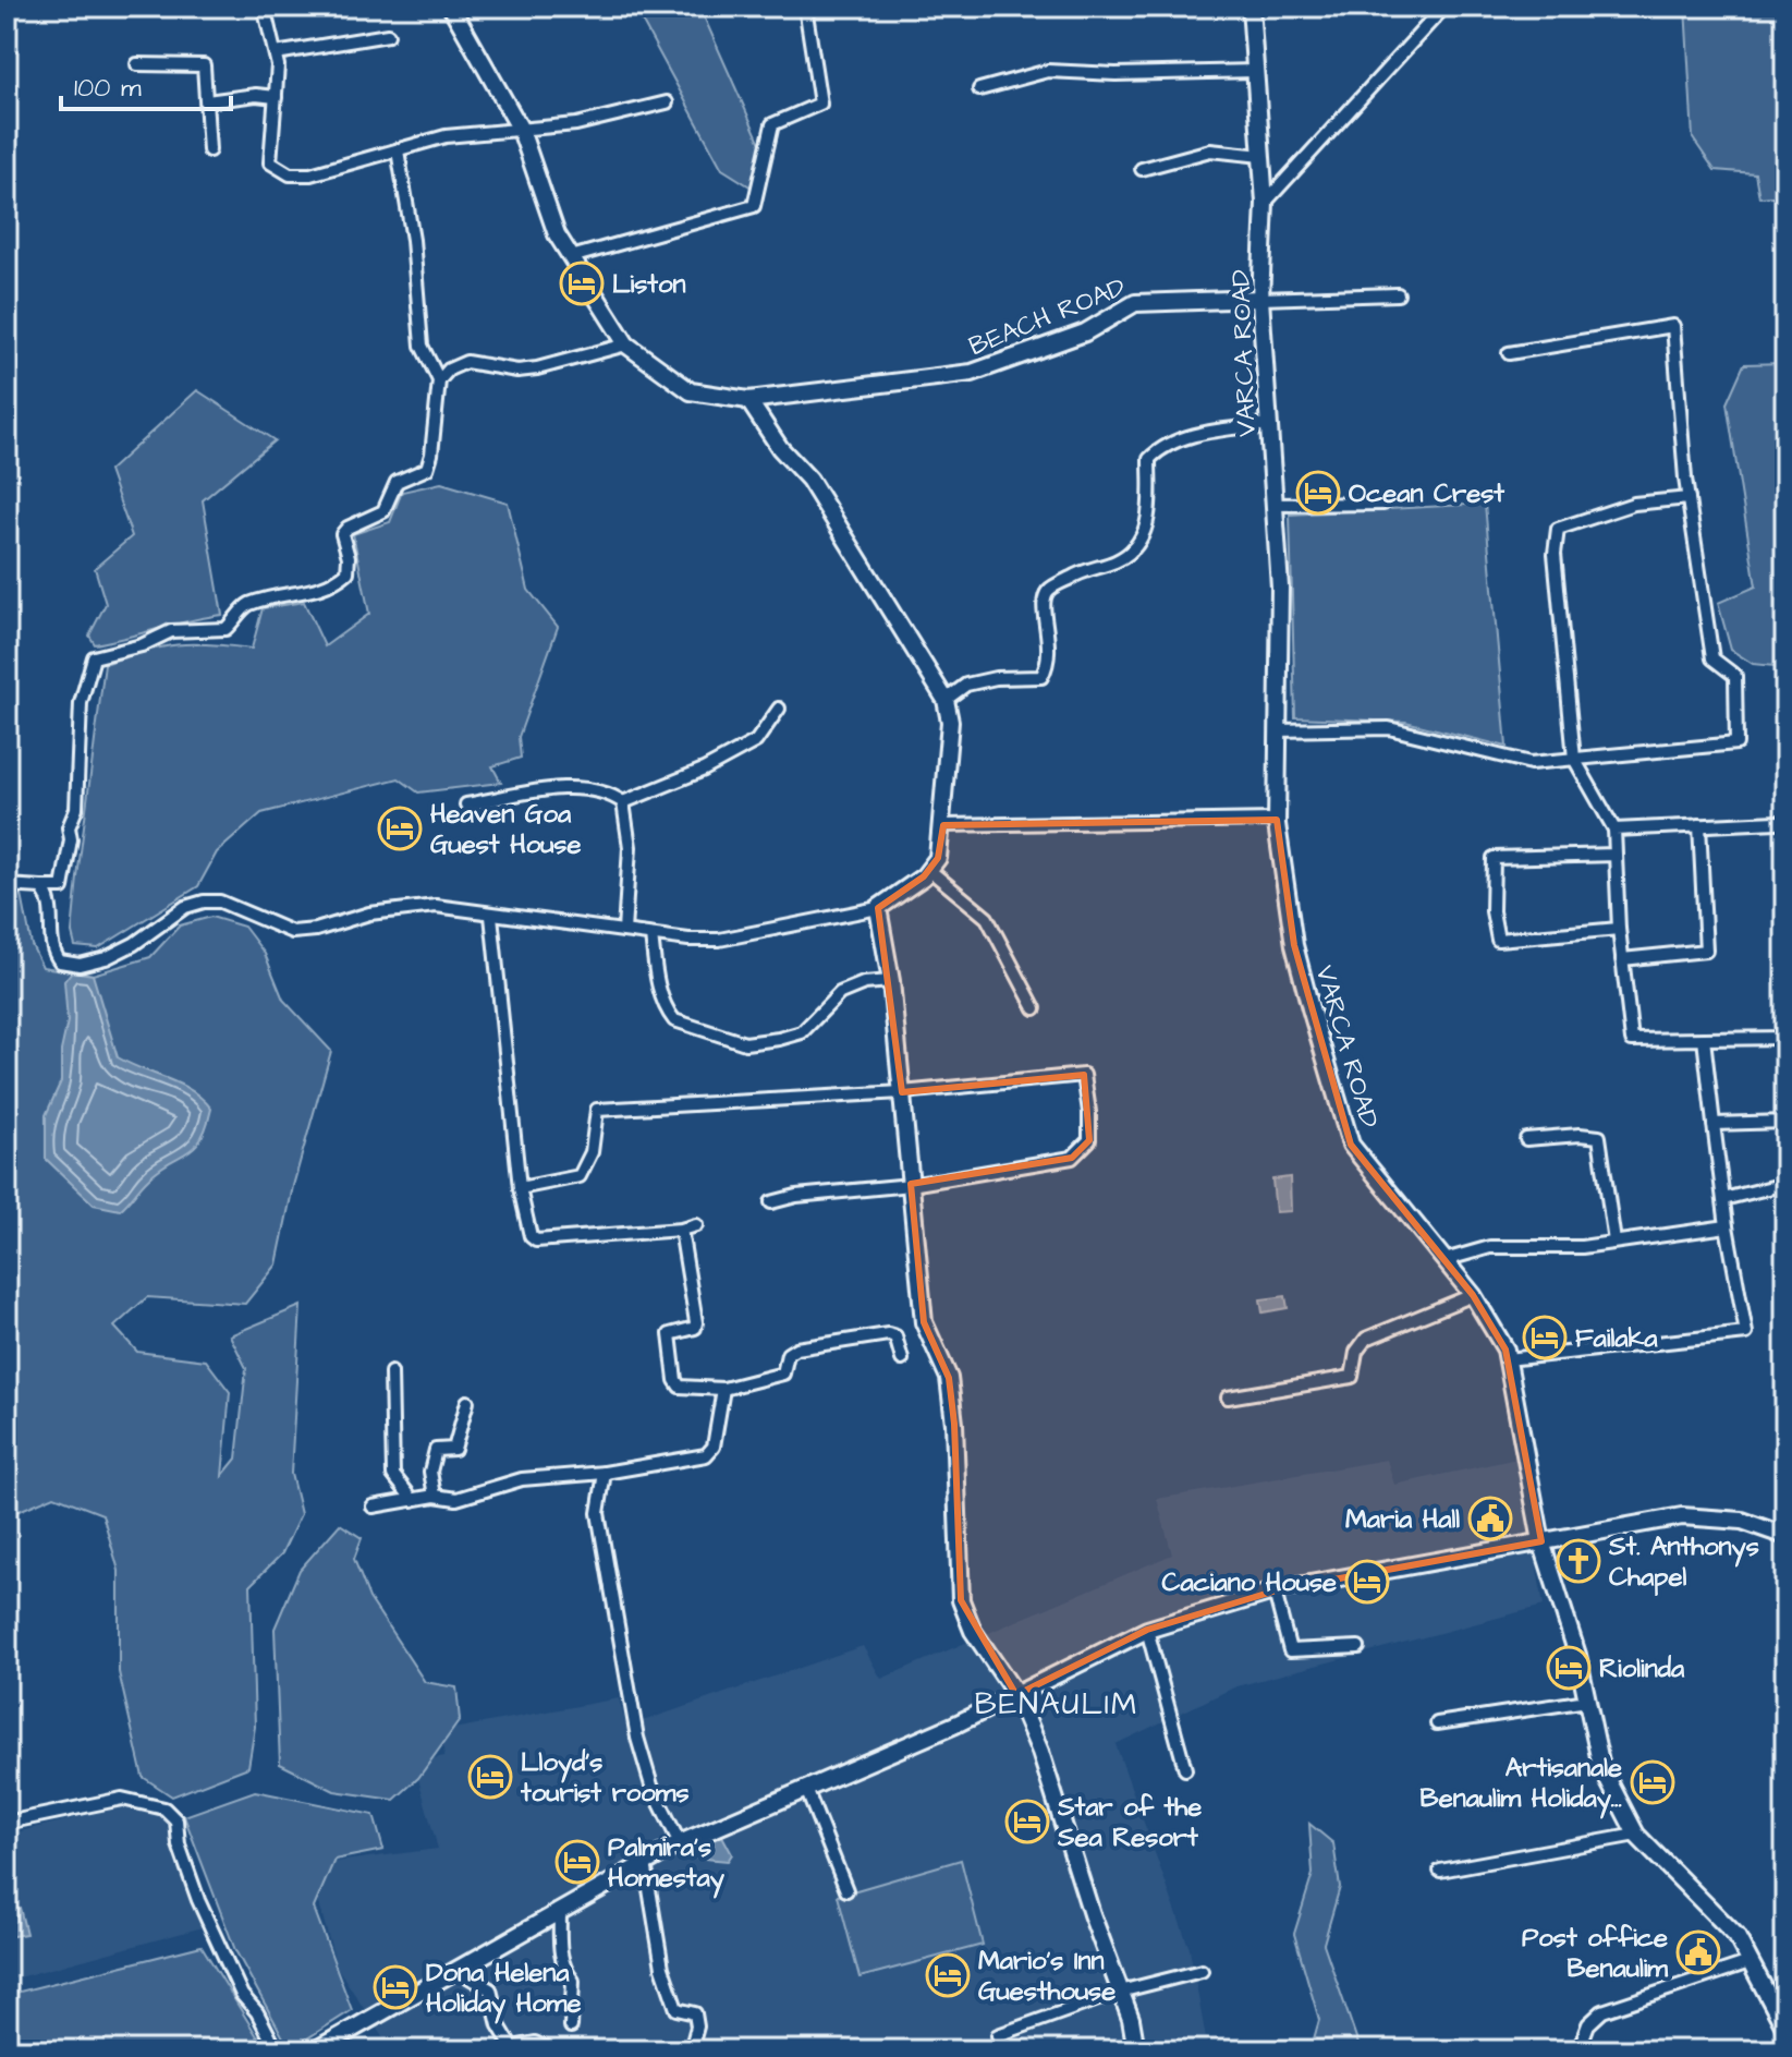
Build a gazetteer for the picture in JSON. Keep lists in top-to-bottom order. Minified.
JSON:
{"streets":{"street":["BEACH ROAD","VARCA ROAD"]},"crossings":[["BEACH ROAD","VARCA ROAD"]],"districts":["BENAULIM"],"places":{"hotel":["Liston","Ocean Crest","Heaven Goa Guest House","Failaka","Caciano House","Riolinda","Lloyd's tourist rooms","Artisanale Benaulim Holiday…","Star of the Sea Resort","Palmira's Homestay","Mario's Inn Guesthouse","Dona Helena Holiday Home"],"public building":["Maria Hall","Post office Benaulim"],"church":["St. Anthonys Chapel"]},"scale_bar":"100 m"}
